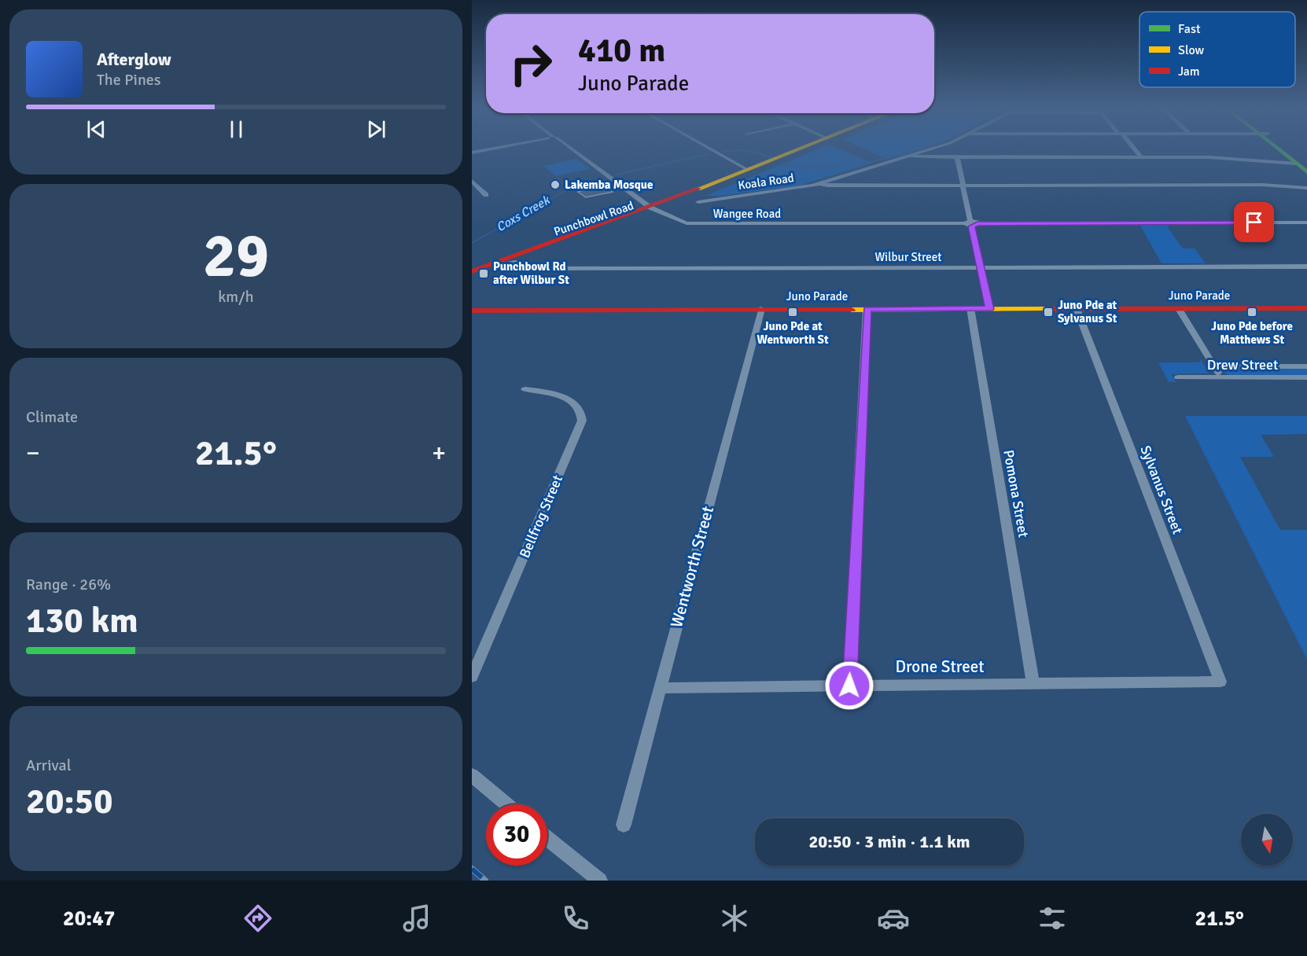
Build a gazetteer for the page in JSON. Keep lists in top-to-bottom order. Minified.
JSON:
{"streets":{"main road":["Punchbowl Road","Juno Parade"],"street":["Koala Road","Wangee Road","Wilbur Street","Drew Street","Sylvanus Street","Pomona Street","Bellfrog Street","Wentworth Street","Drone Street"]},"crossings":[["Wangee Road","Punchbowl Road"],["Punchbowl Road","Wilbur Street"],["Juno Parade","Sylvanus Street"],["Juno Parade","Pomona Street"],["Juno Parade","Wentworth Street"],["Sylvanus Street","Drone Street"],["Pomona Street","Drone Street"],["Wentworth Street","Drone Street"]],"water":["Coxs Creek"],"places":{"other":["Lakemba Mosque"],"transit":["Punchbowl Rd after Wilbur St","Juno Pde at Wentworth St","Juno Pde at Sylvanus St","Juno Pde before Matthews St"]},"legend":["Fast","Slow","Jam"],"north":"bottom","page":{"turn":["410 m","Juno Parade"],"song":["Afterglow","The Pines"],"tile":[["29","km/h"],"Climate",["Range · 26%","130 km"],["Arrival","20:50"]],"heat":["−","21.5°","+"],"limit":"30","trip":"20:50 · 3 min · 1.1 km","tabs":["20:47","21.5°"]}}
